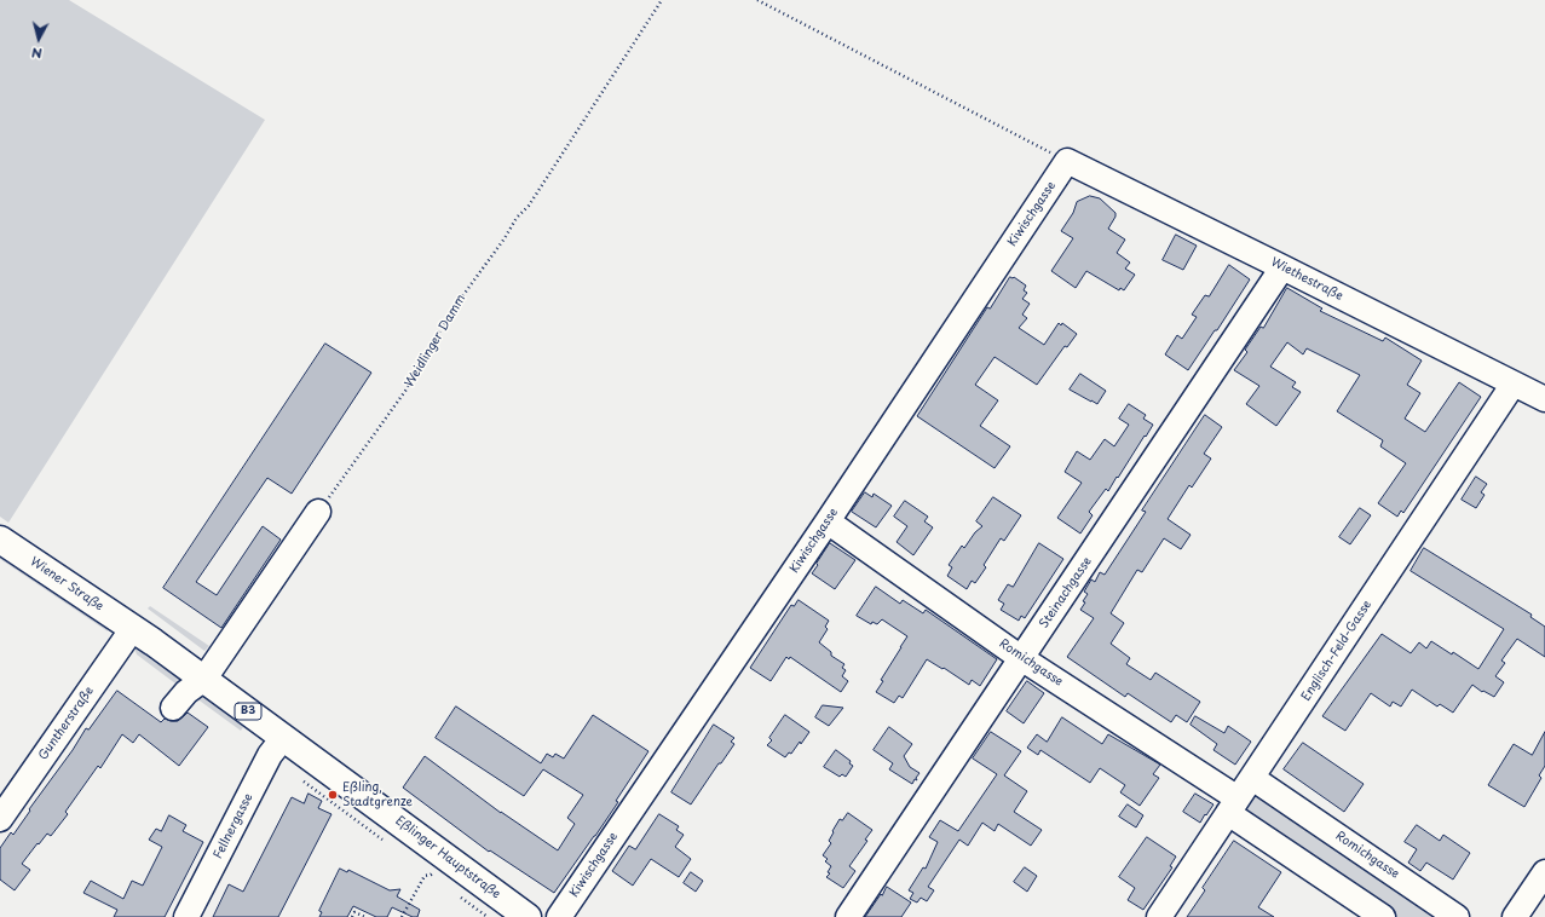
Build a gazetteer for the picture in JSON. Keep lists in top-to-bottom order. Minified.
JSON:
{"streets":{"main road":["Wiener Straße","B3","Eßlinger Hauptstraße"],"street":["Kiwischgasse","Wiethestraße","Steinachgasse","Englisch-Feld-Gasse","Romichgasse","Guntherstraße","Fellnergasse"],"path":["Weidlinger Damm"]},"crossings":[["Kiwischgasse","Wiethestraße"],["Kiwischgasse","Romichgasse"],["Wiethestraße","Steinachgasse"],["Wiethestraße","Englisch-Feld-Gasse"],["Wiener Straße","Guntherstraße"],["Wiener Straße","Eßlinger Hauptstraße"],["Steinachgasse","Romichgasse"],["Englisch-Feld-Gasse","Romichgasse"],["Guntherstraße","Eßlinger Hauptstraße"],["Fellnergasse","Eßlinger Hauptstraße"]],"places":["Eßling, Stadtgrenze"],"north":"bottom"}
